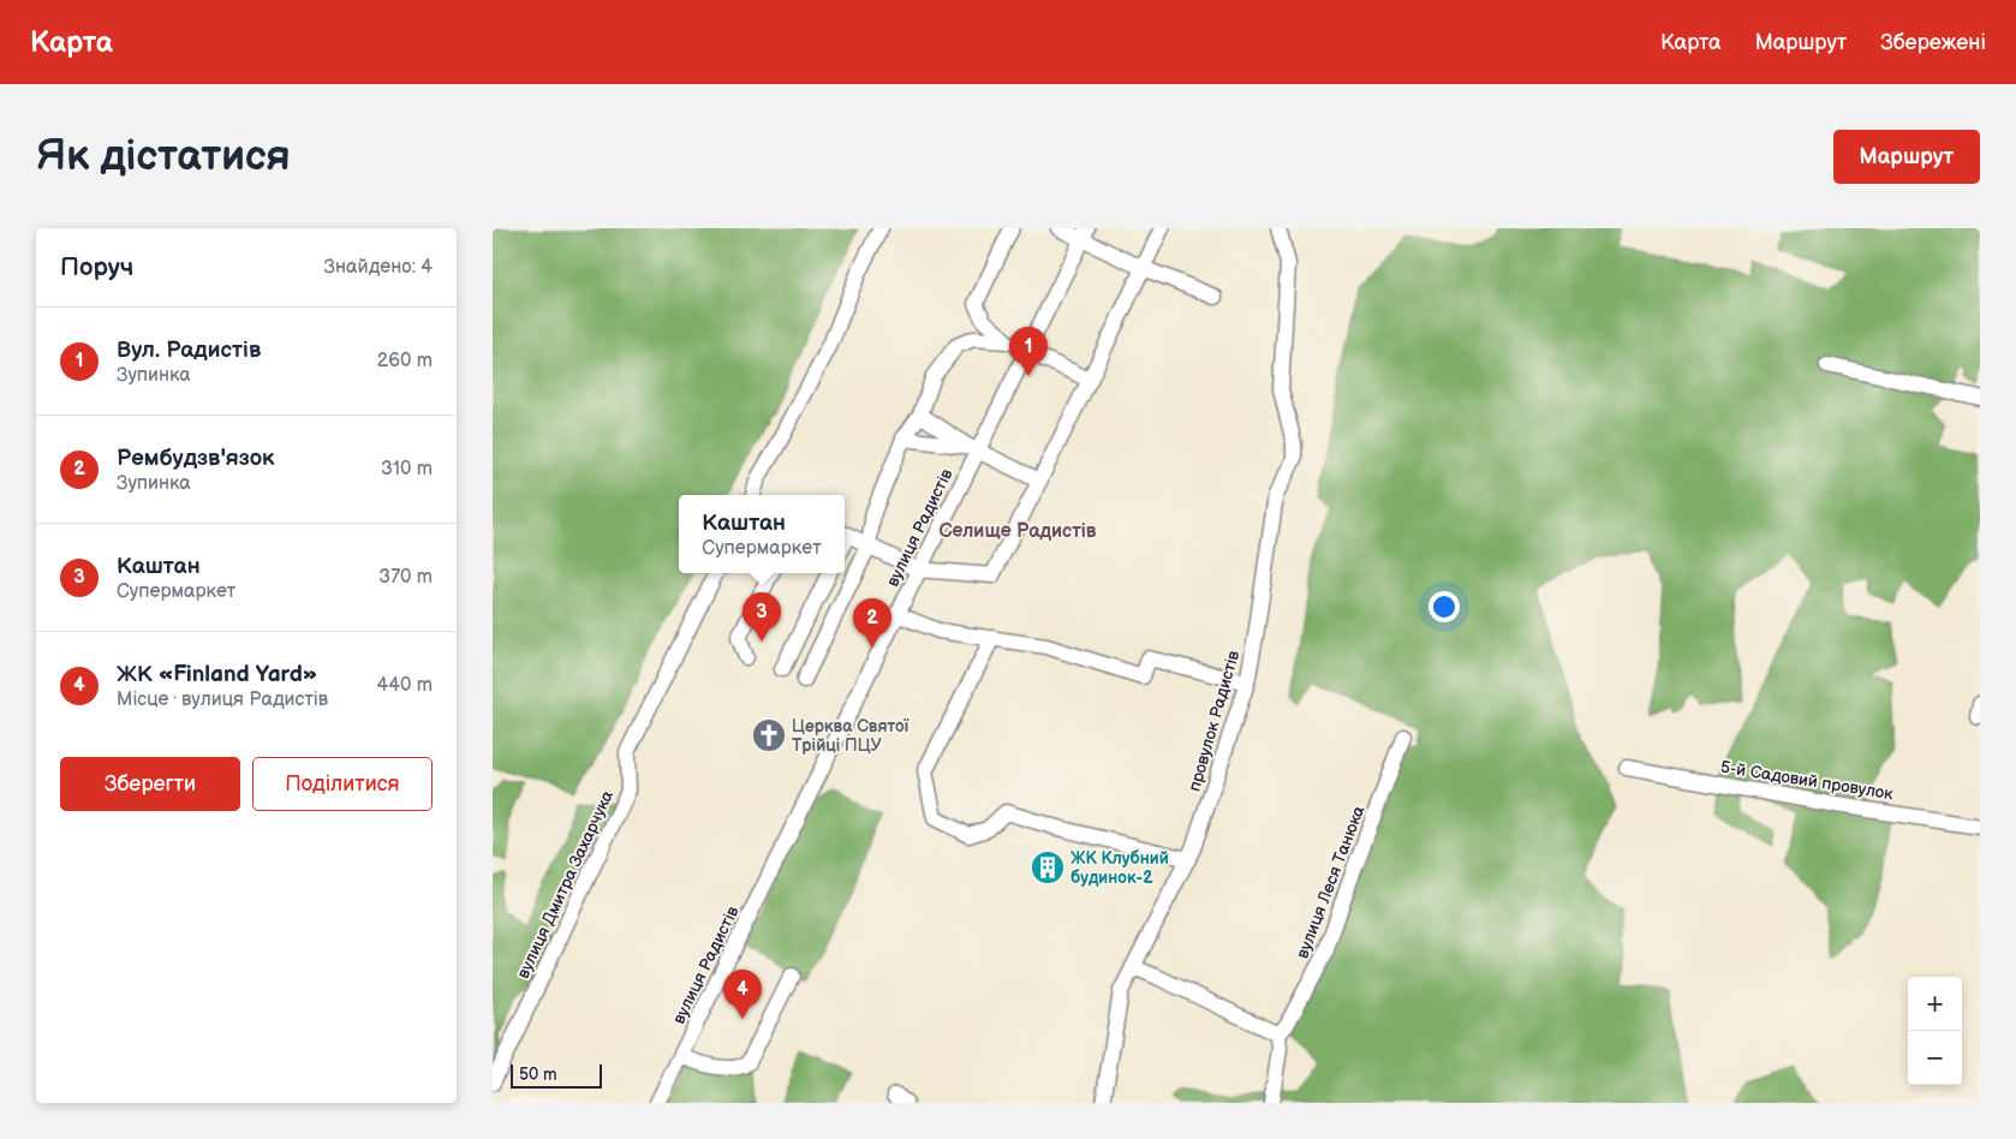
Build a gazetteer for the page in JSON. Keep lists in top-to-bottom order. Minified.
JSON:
{"streets":{"street":["вулиця Радистів","провулок Радистів","5-й Садовий провулок","вулиця Леся Танюка","вулиця Дмитра Захарчука"]},"districts":["Селище Радистів"],"places":{"church":["Церква Святої Трійці ПЦУ"],"building":["ЖК Клубний будинок-2"]},"scale_bar":"50 m","page":{"header":"Карта","nav":["Карта","Маршрут","Збережені"],"buttons":["Маршрут",["Зберегти","Поділитися"]],"title":"Як дістатися","heading":["Поруч","Знайдено: 4"],"list":[{"mark":"1","name":"Вул. Радистів","note":"Зупинка","value":"260 m"},{"mark":"2","name":"Рембудзв'язок","note":"Зупинка","value":"310 m"},{"mark":"3","name":"Каштан","note":"Супермаркет","value":"370 m"},{"mark":"4","name":"ЖК «Finland Yard»","note":"Місце · вулиця Радистів","value":"440 m"}],"pins":["1","3","2","4"],"popup":["Каштан","Супермаркет"],"map_buttons":["+","−"],"scale":"50 m"}}
